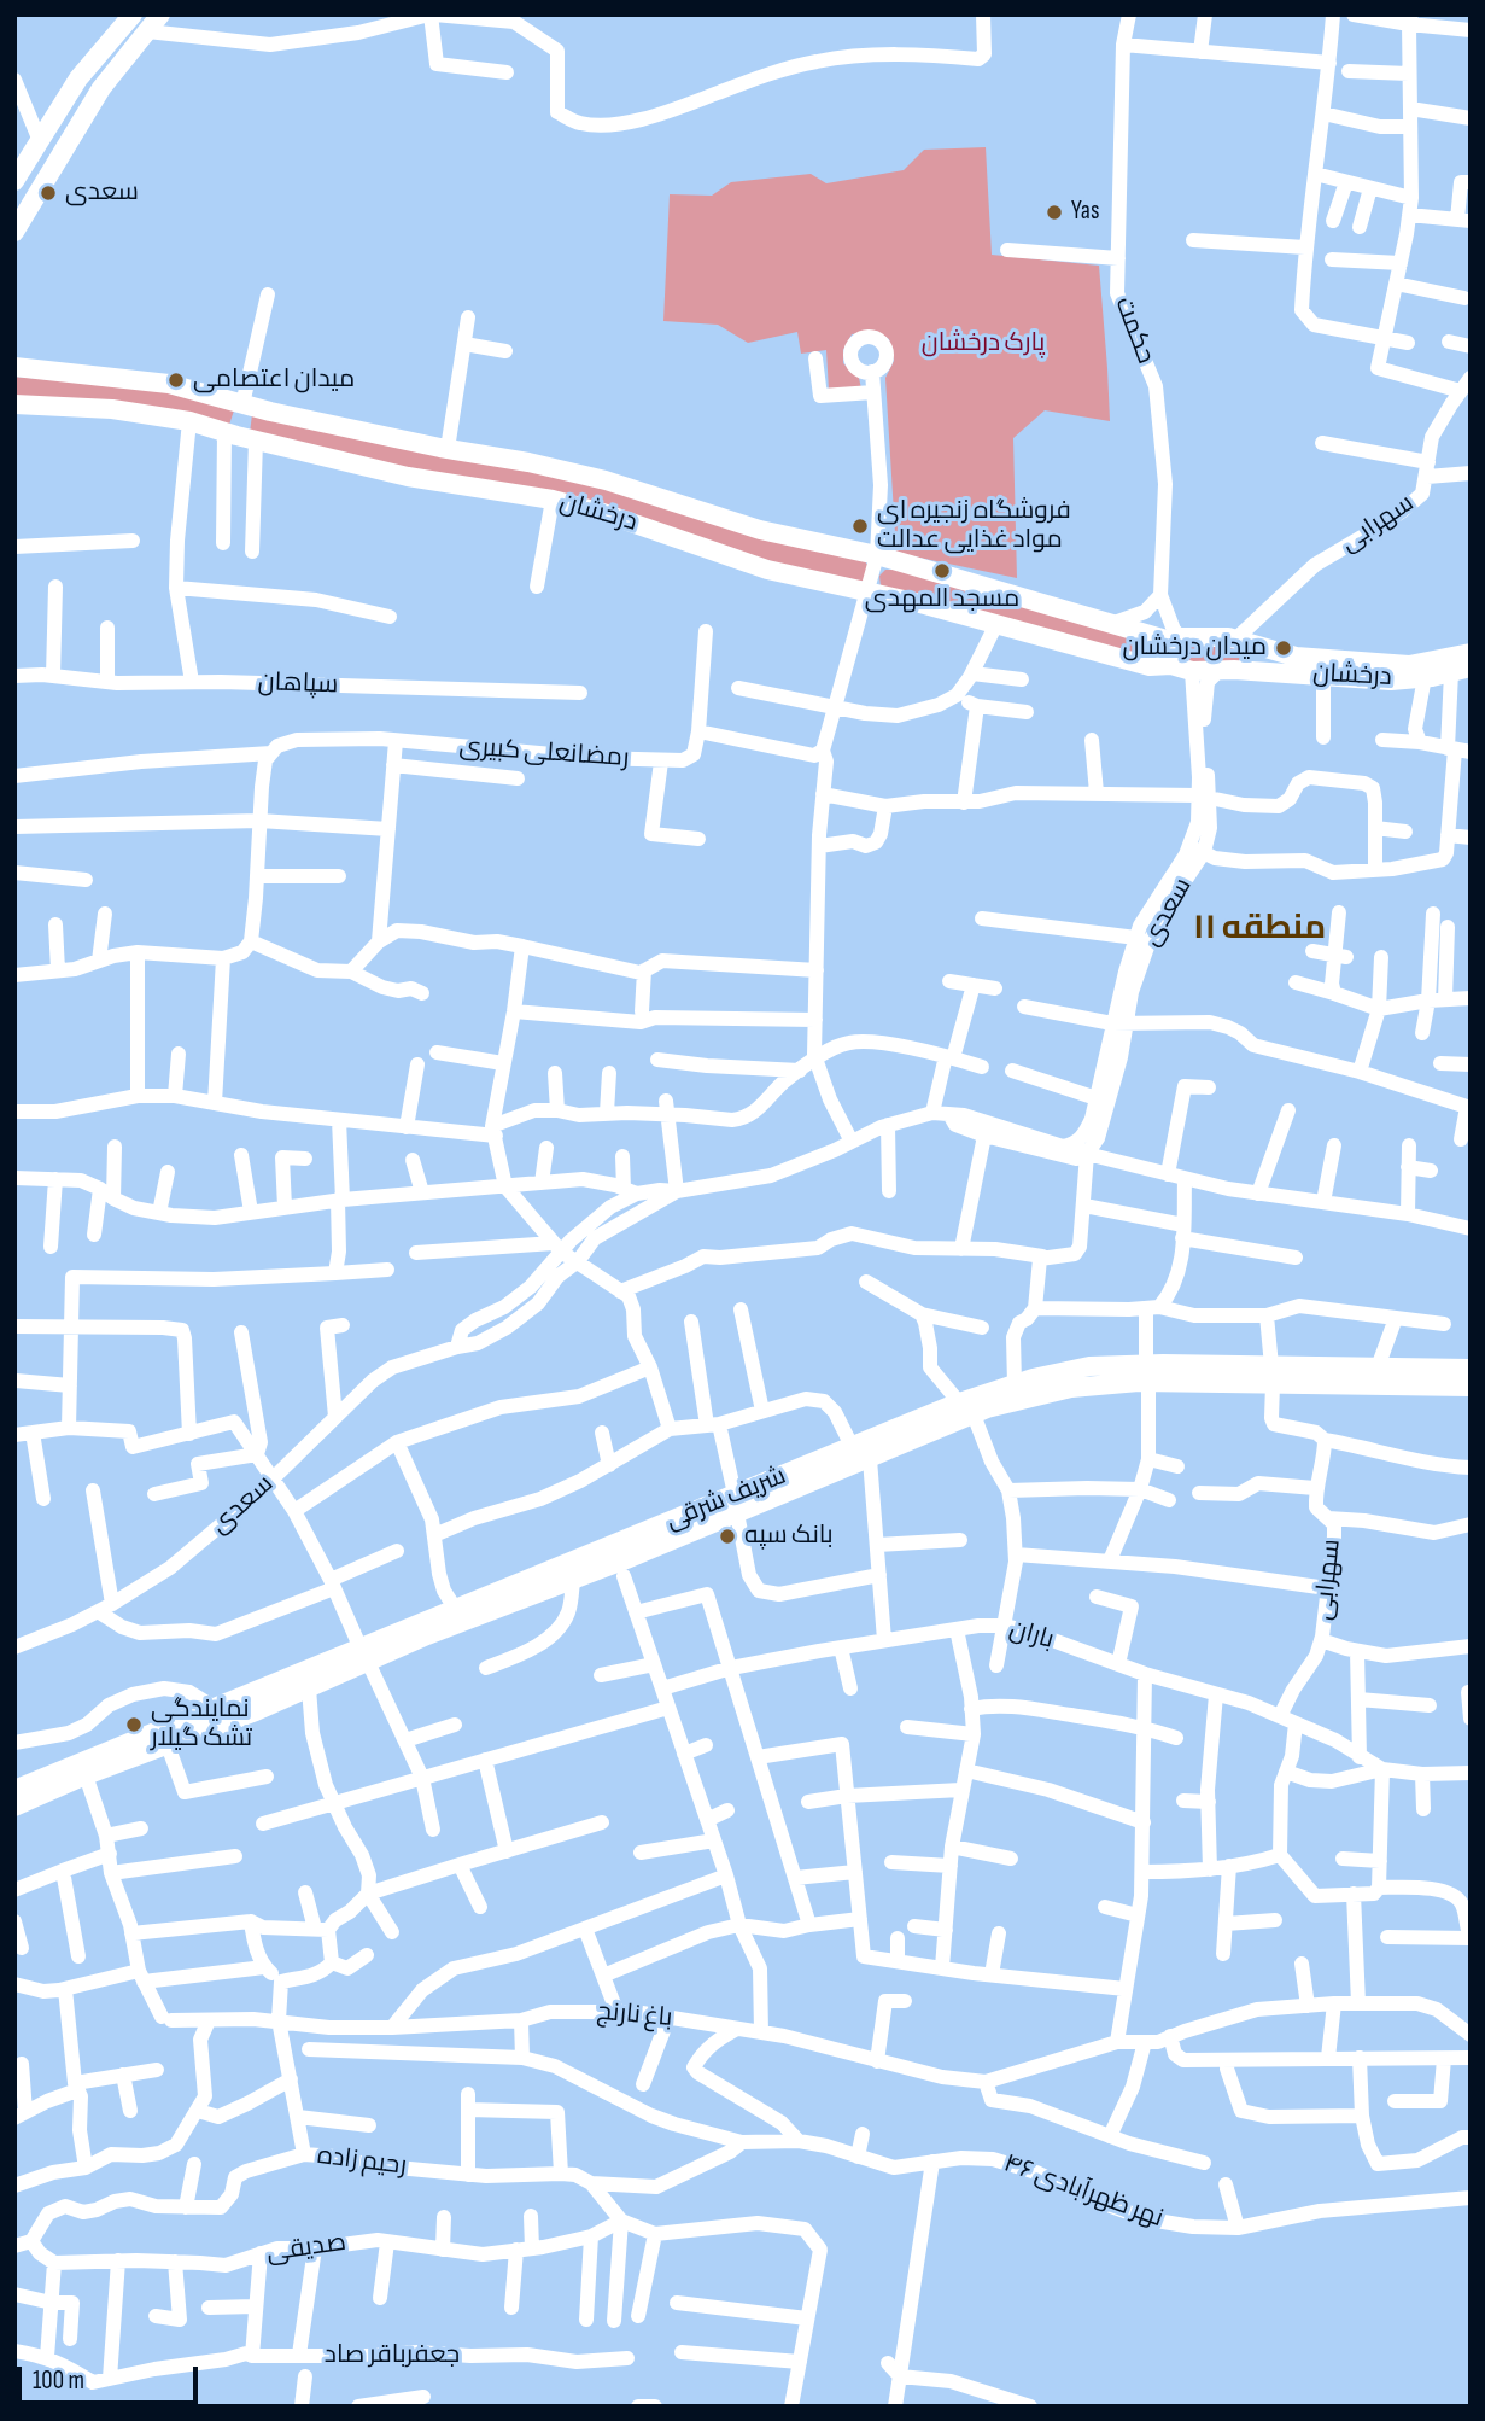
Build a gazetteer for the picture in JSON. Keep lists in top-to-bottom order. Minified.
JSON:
{"streets":{"main road":["درخشان","شریف شرقی"],"street":["حکمت","سهرابی","سپاهان","رمضانعلی کبیری","سعدی","باران","باغ نارنج","رحیم زاده","نهر ظهرآبادی ۴۶","صدیقی","جعفرباقر صاد"]},"crossings":[["درخشان","سهرابی"],["درخشان","سعدی"],["سهرابی","باران"],["رحیم زاده","نهر ظهرآبادی ۴۶"]],"districts":["منطقه ۱۱"],"parks":["پارک درخشان"],"places":["سعدی","Yas","میدان اعتصامی","فروشگاه زنجیره ای مواد غذایی عدالت","مسجد المهدی","میدان درخشان","بانک سپه","نمایندگی تشک گیلار"],"scale_bar":"100 m"}
